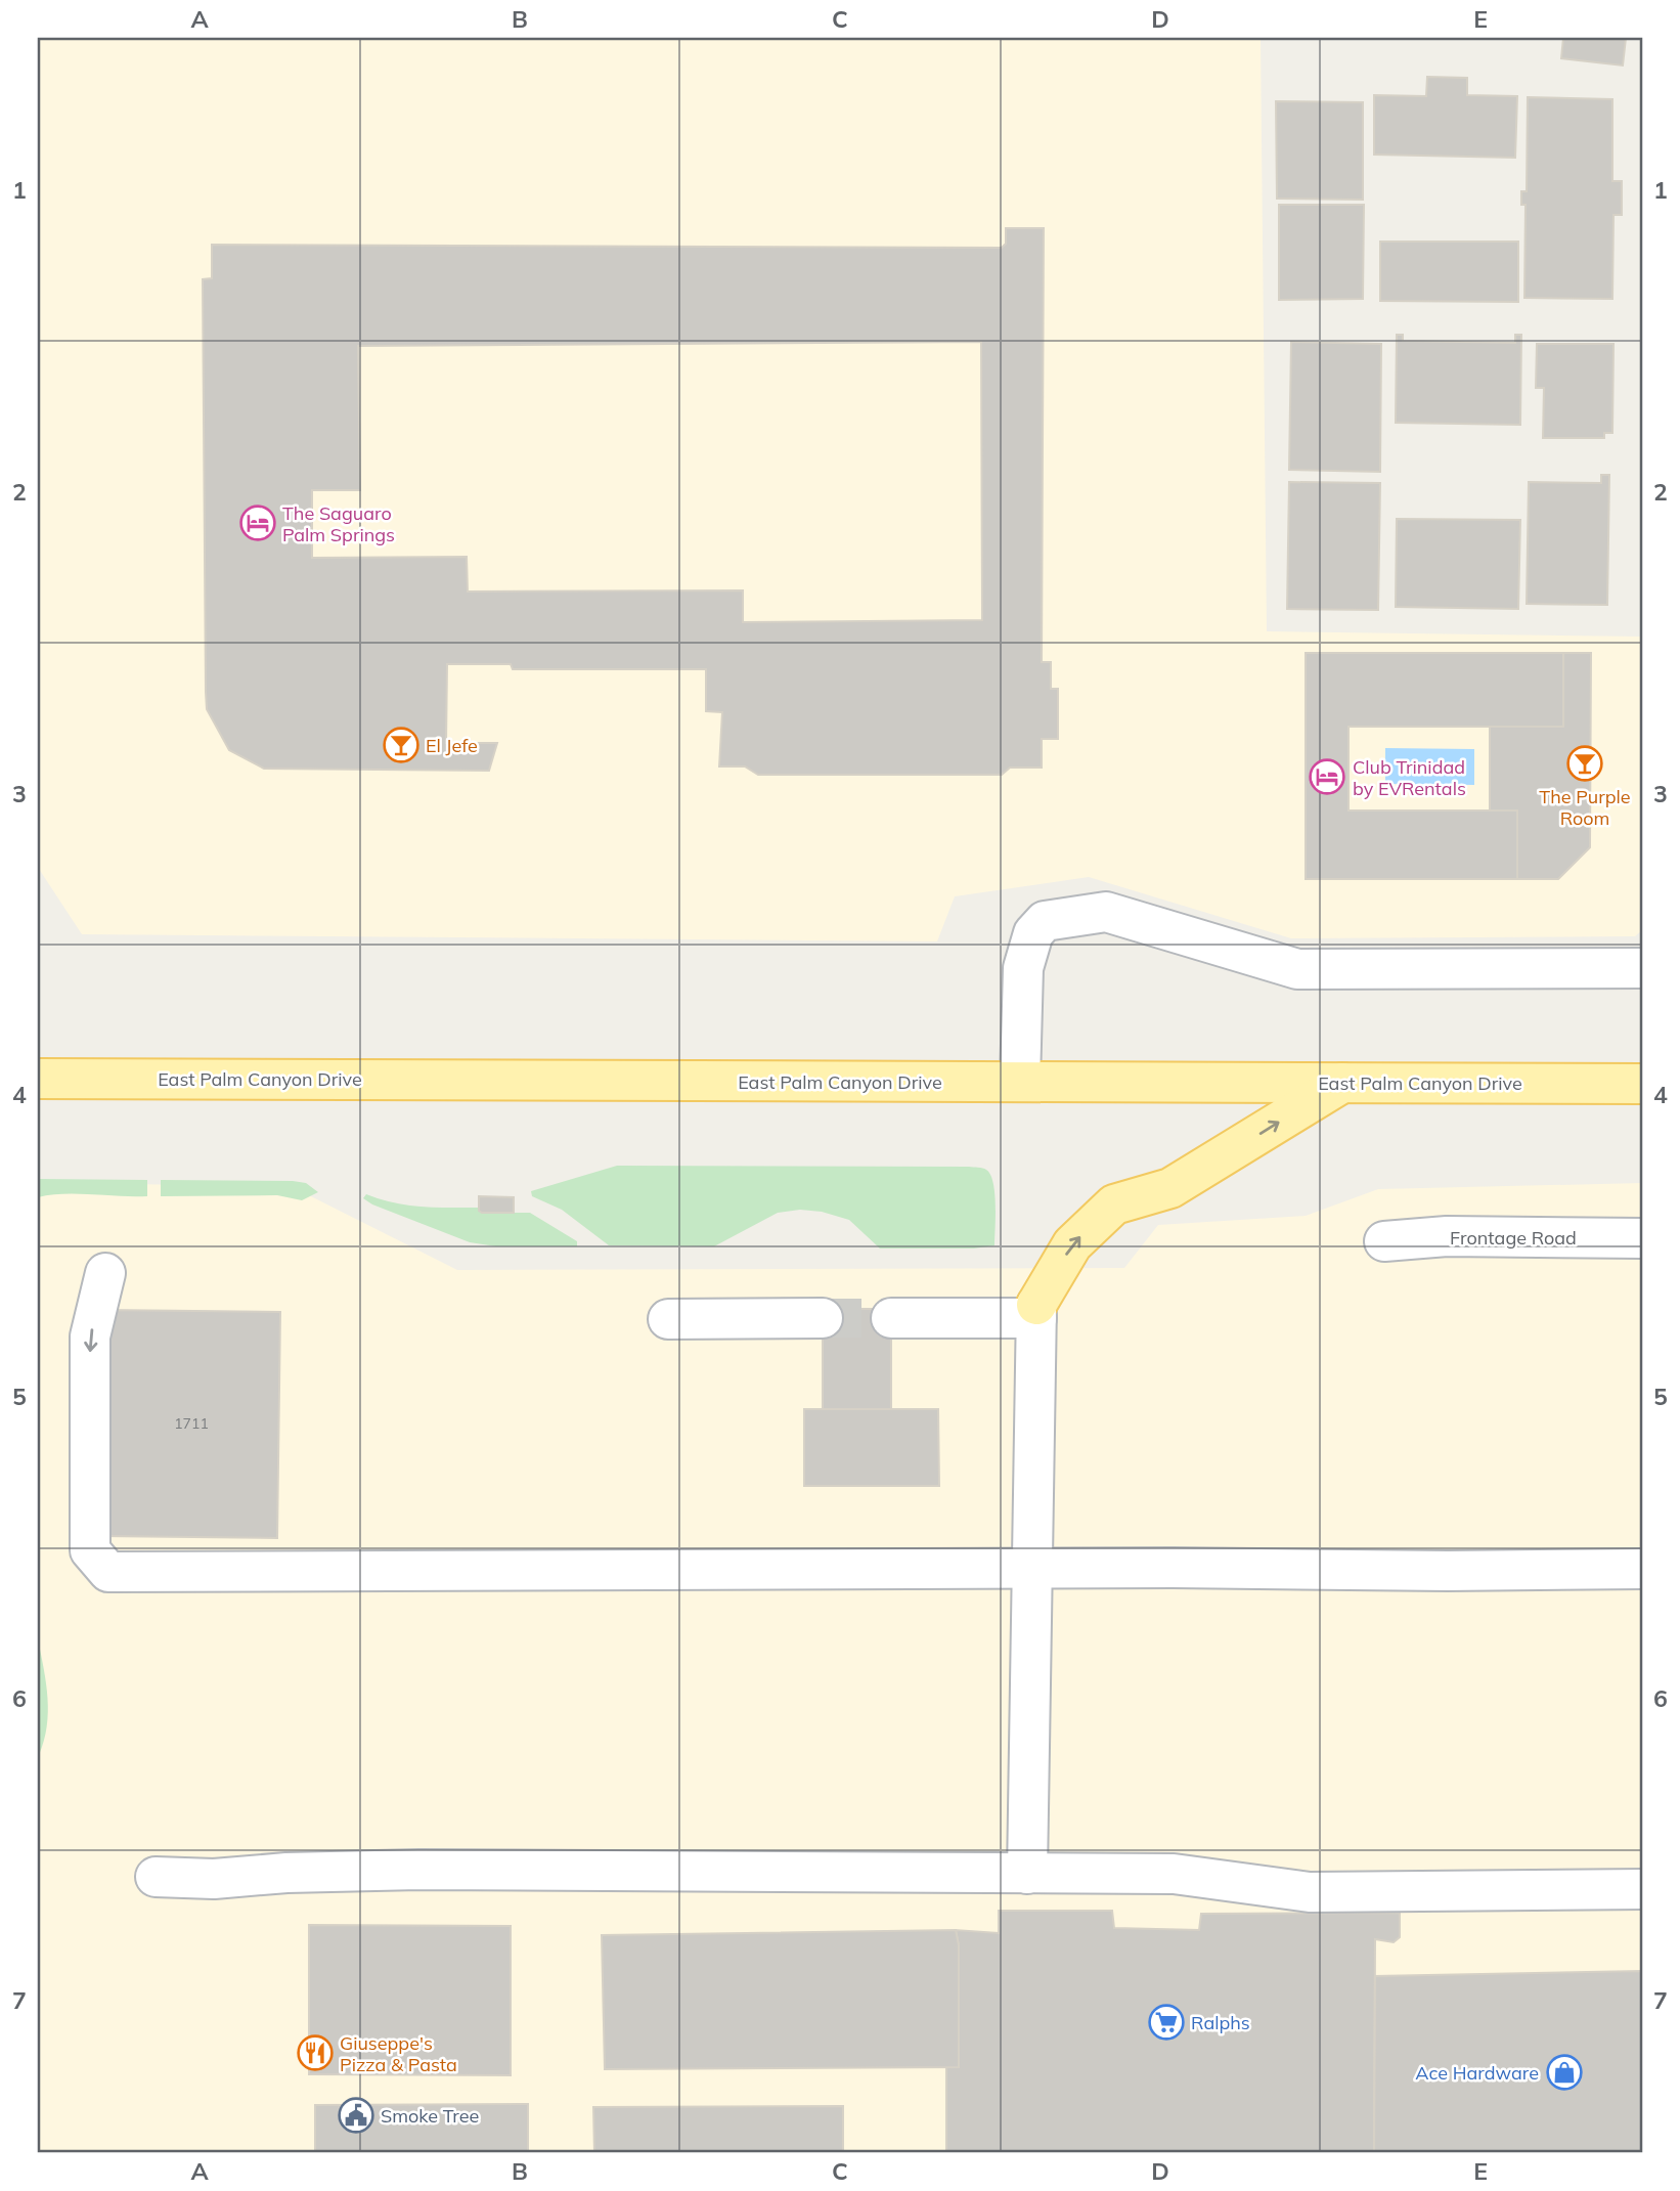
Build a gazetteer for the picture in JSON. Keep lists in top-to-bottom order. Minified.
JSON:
{"streets":{"main road":["East Palm Canyon Drive"],"street":["Frontage Road"]},"places":{"hotel":["The Saguaro Palm Springs","Club Trinidad by EVRentals"],"bar":["El Jefe","The Purple Room"],"supermarket":["Ralphs"],"restaurant":["Giuseppe's Pizza & Pasta"],"shop":["Ace Hardware"],"public building":["Smoke Tree"]},"house_numbers":["1711"],"grid":{"columns":["A","B","C","D","E"],"rows":["1","2","3","4","5","6","7"]}}
